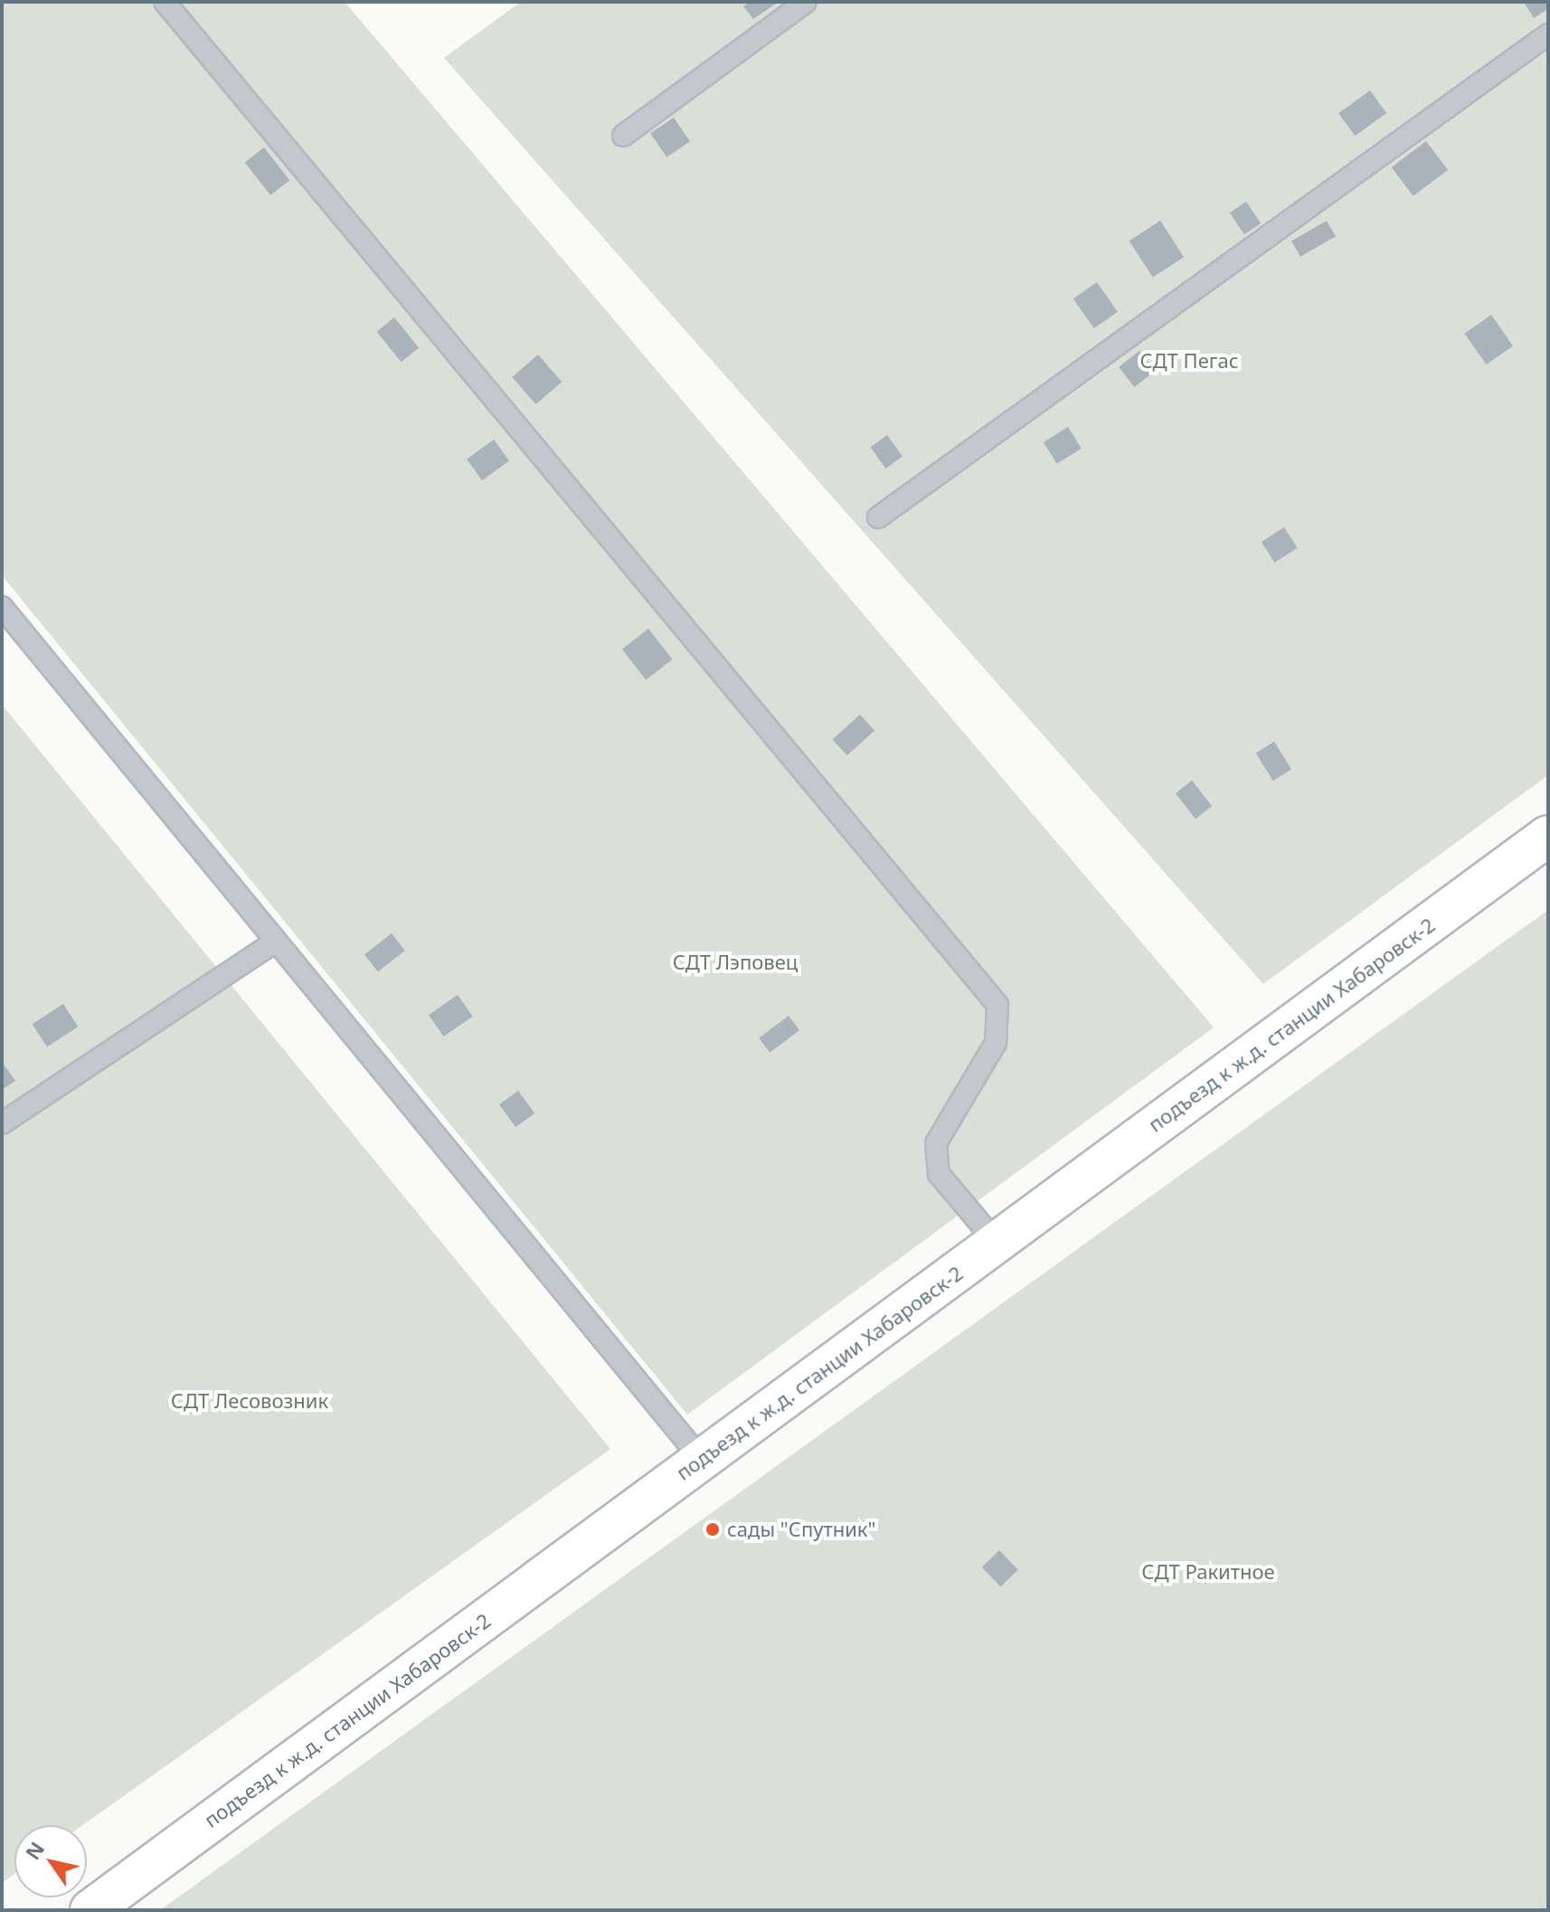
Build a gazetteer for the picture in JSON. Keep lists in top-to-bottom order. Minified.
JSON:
{"streets":{"street":["подъезд к ж.д. станции Хабаровск-2"]},"parks":["СДТ Пегас","СДТ Лэповец","СДТ Лесовозник","СДТ Ракитное"],"places":["сады \"Спутник\""],"north":"top left"}
